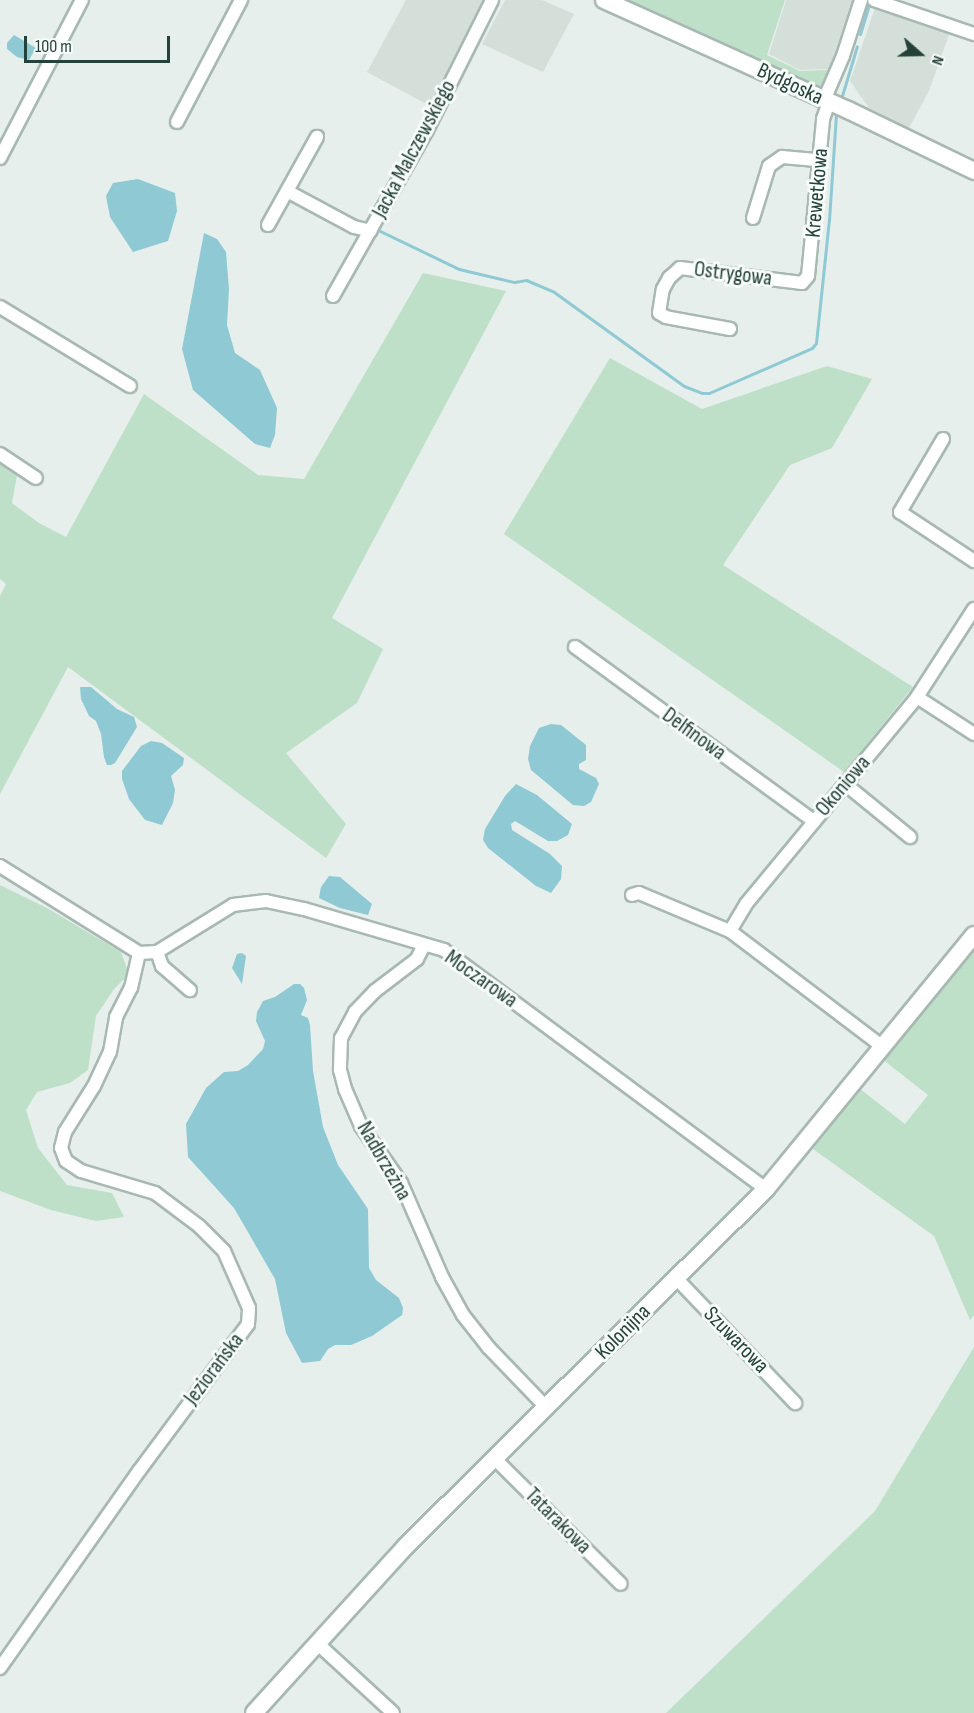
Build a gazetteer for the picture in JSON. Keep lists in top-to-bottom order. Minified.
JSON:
{"streets":{"street":["Bydgoska","Jacka Malczewskiego","Krewetkowa","Ostrygowa","Delfinowa","Okoniowa","Moczarowa","Nadbrzeżna","Kolonijna","Szuwarowa","Jeziorańska","Tatarakowa"]},"crossings":[["Bydgoska","Krewetkowa"],["Krewetkowa","Ostrygowa"],["Delfinowa","Okoniowa"],["Moczarowa","Nadbrzeżna"],["Moczarowa","Kolonijna"],["Moczarowa","Jeziorańska"],["Nadbrzeżna","Kolonijna"],["Kolonijna","Szuwarowa"],["Kolonijna","Tatarakowa"]],"scale_bar":"100 m","north":"right"}
